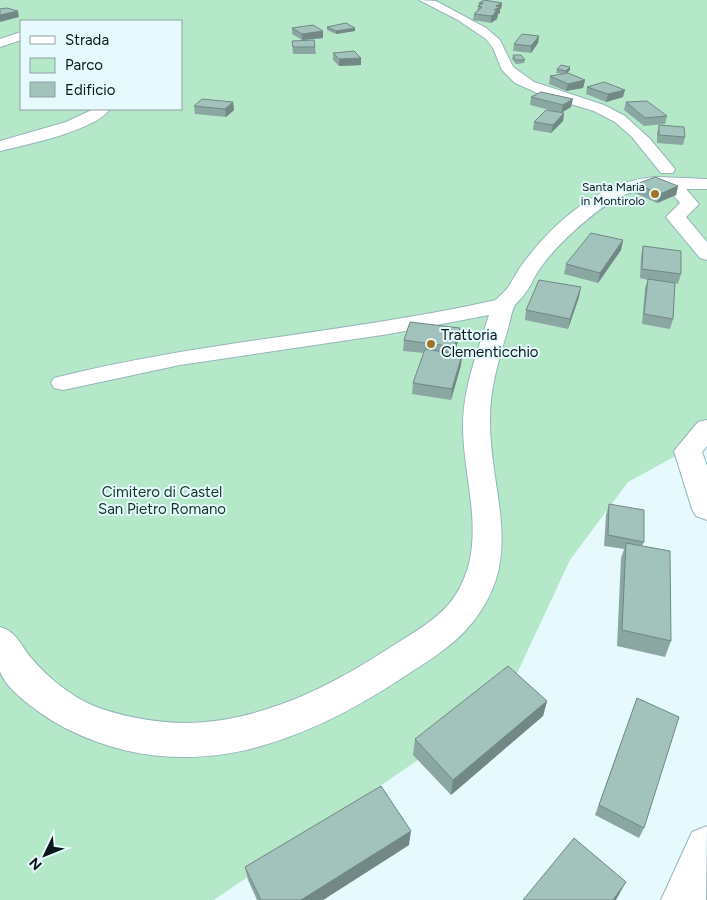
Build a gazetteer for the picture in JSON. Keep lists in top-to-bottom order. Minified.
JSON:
{"parks":["Cimitero di Castel San Pietro Romano"],"places":["Santa Maria in Montirolo","Trattoria Clementicchio"],"legend":["Strada","Parco","Edificio"],"north":"bottom left"}
